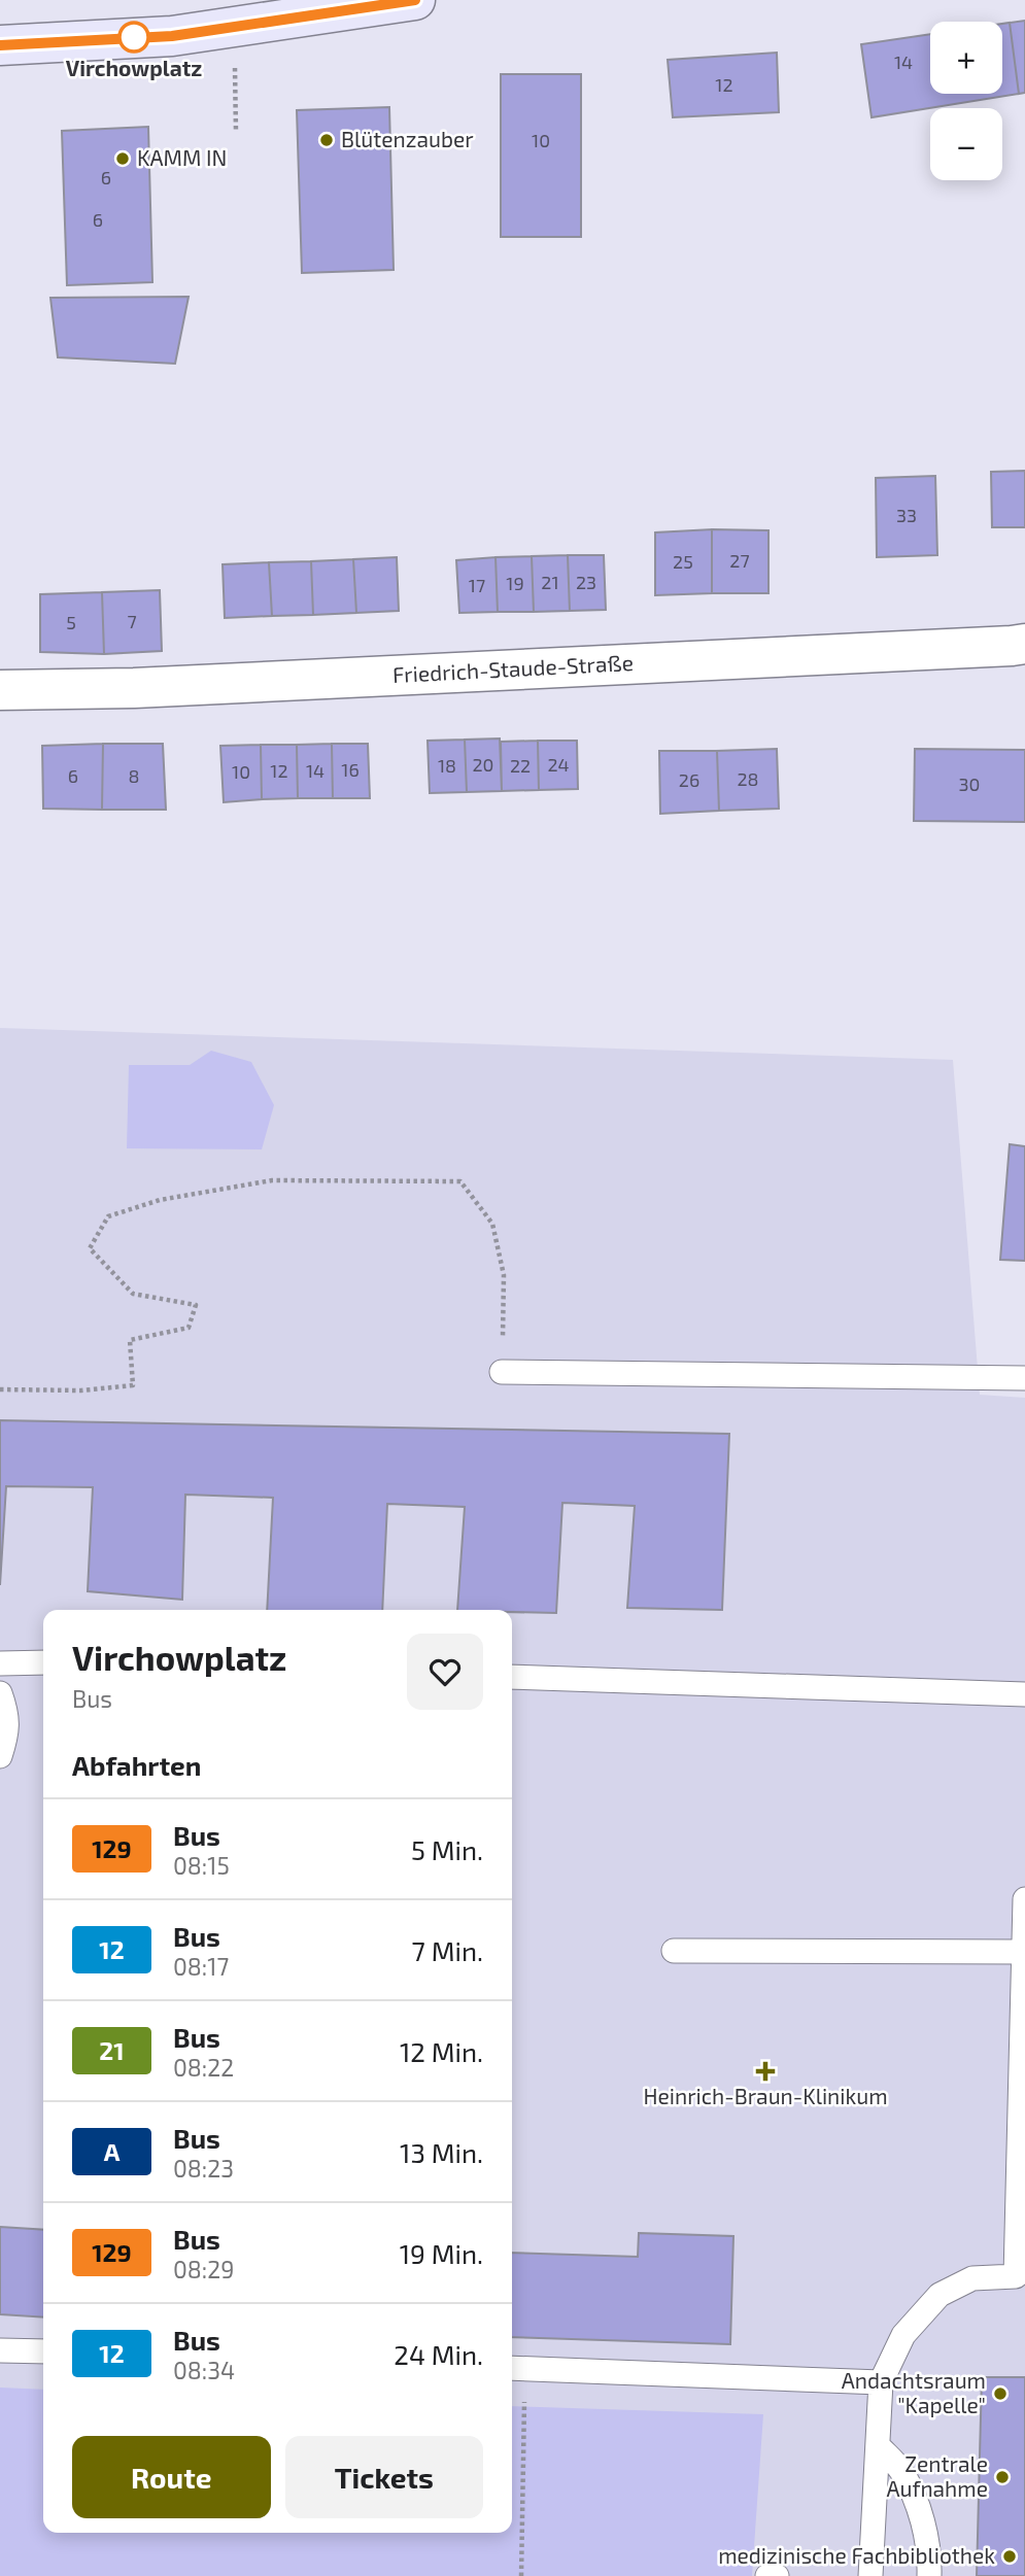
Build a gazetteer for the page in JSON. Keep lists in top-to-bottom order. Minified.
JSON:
{"streets":{"street":["Friedrich-Staude-Straße"]},"places":{"other":["Virchowplatz","Blütenzauber","KAMM IN","Andachtsraum \"Kapelle\"","Zentrale Aufnahme","medizinische Fachbibliothek"],"health":["Heinrich-Braun-Klinikum"]},"lines":["bus line 129"],"house_numbers":["14","12","10","6","6","33","27","25","21","23","19","17","7","5","20","24","18","22","16","12","14","10","6","8","28","26","30"],"page":{"map_buttons":["+","−"],"heading":[["Virchowplatz","Bus"],"Abfahrten"],"list":[{"mark":"129","name":"Bus","note":"08:15","value":"5 Min."},{"mark":"12","name":"Bus","note":"08:17","value":"7 Min."},{"mark":"21","name":"Bus","note":"08:22","value":"12 Min."},{"mark":"A","name":"Bus","note":"08:23","value":"13 Min."},{"mark":"129","name":"Bus","note":"08:29","value":"19 Min."},{"mark":"12","name":"Bus","note":"08:34","value":"24 Min."}],"buttons":["Route","Tickets"]}}
